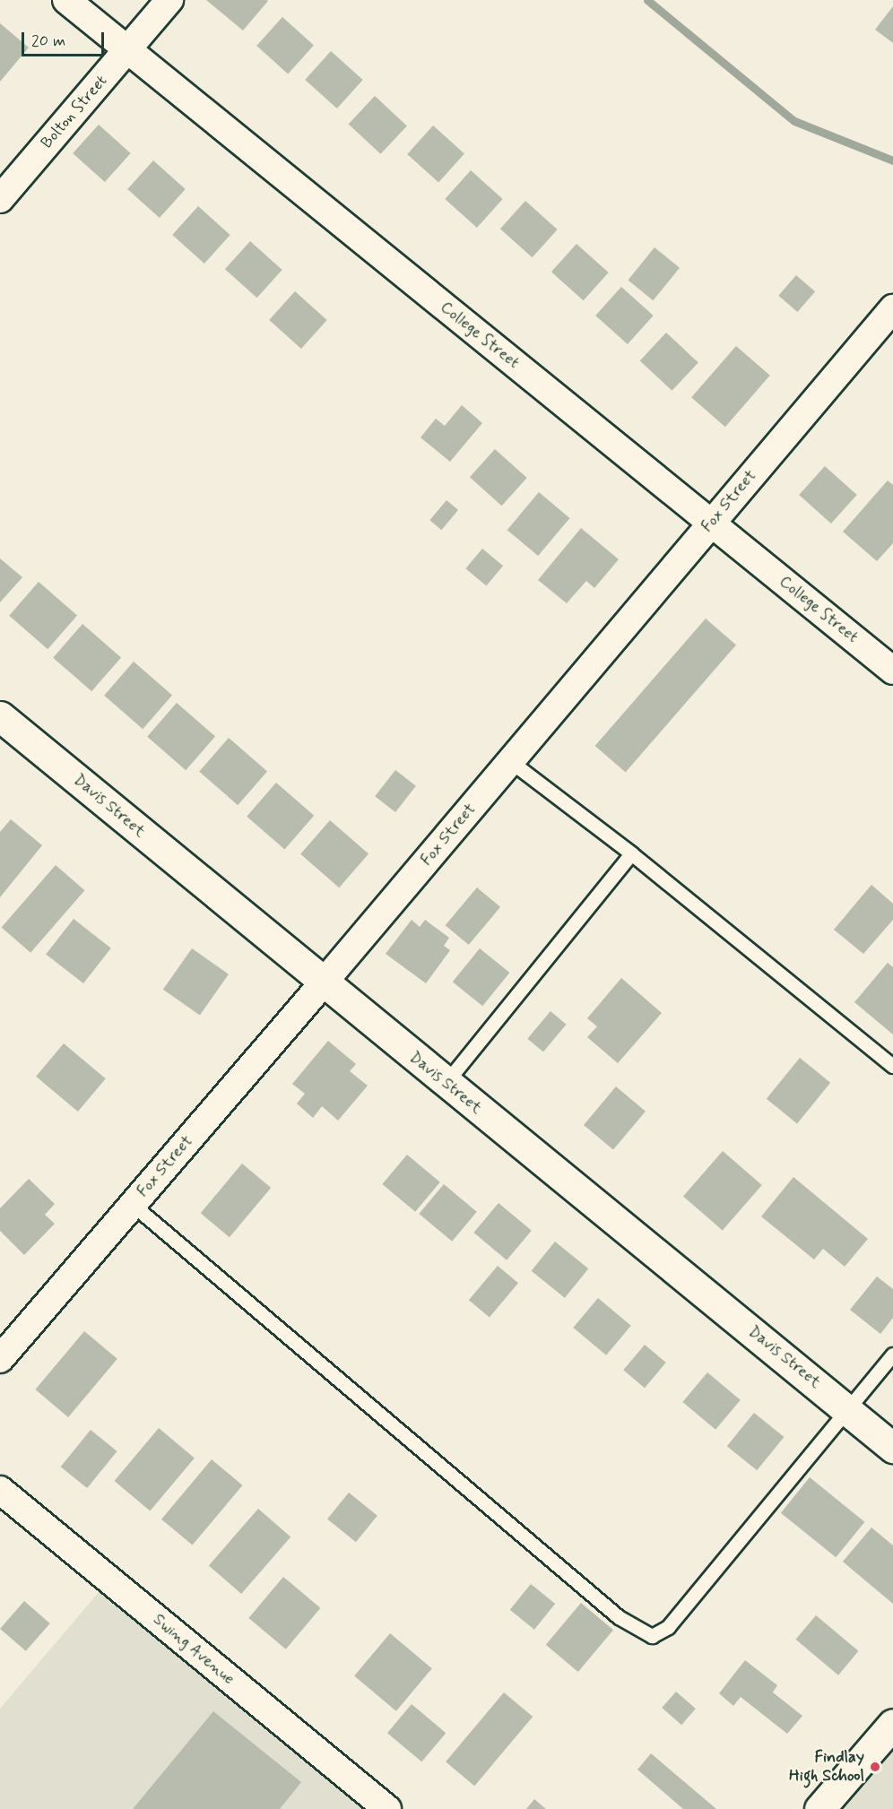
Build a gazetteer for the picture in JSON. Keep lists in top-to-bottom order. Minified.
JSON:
{"streets":{"street":["Bolton Street","College Street","Fox Street","Davis Street","Swing Avenue"]},"crossings":[["Bolton Street","College Street"],["College Street","Fox Street"],["Fox Street","Davis Street"]],"places":["Findlay High School"],"scale_bar":"20 m"}
